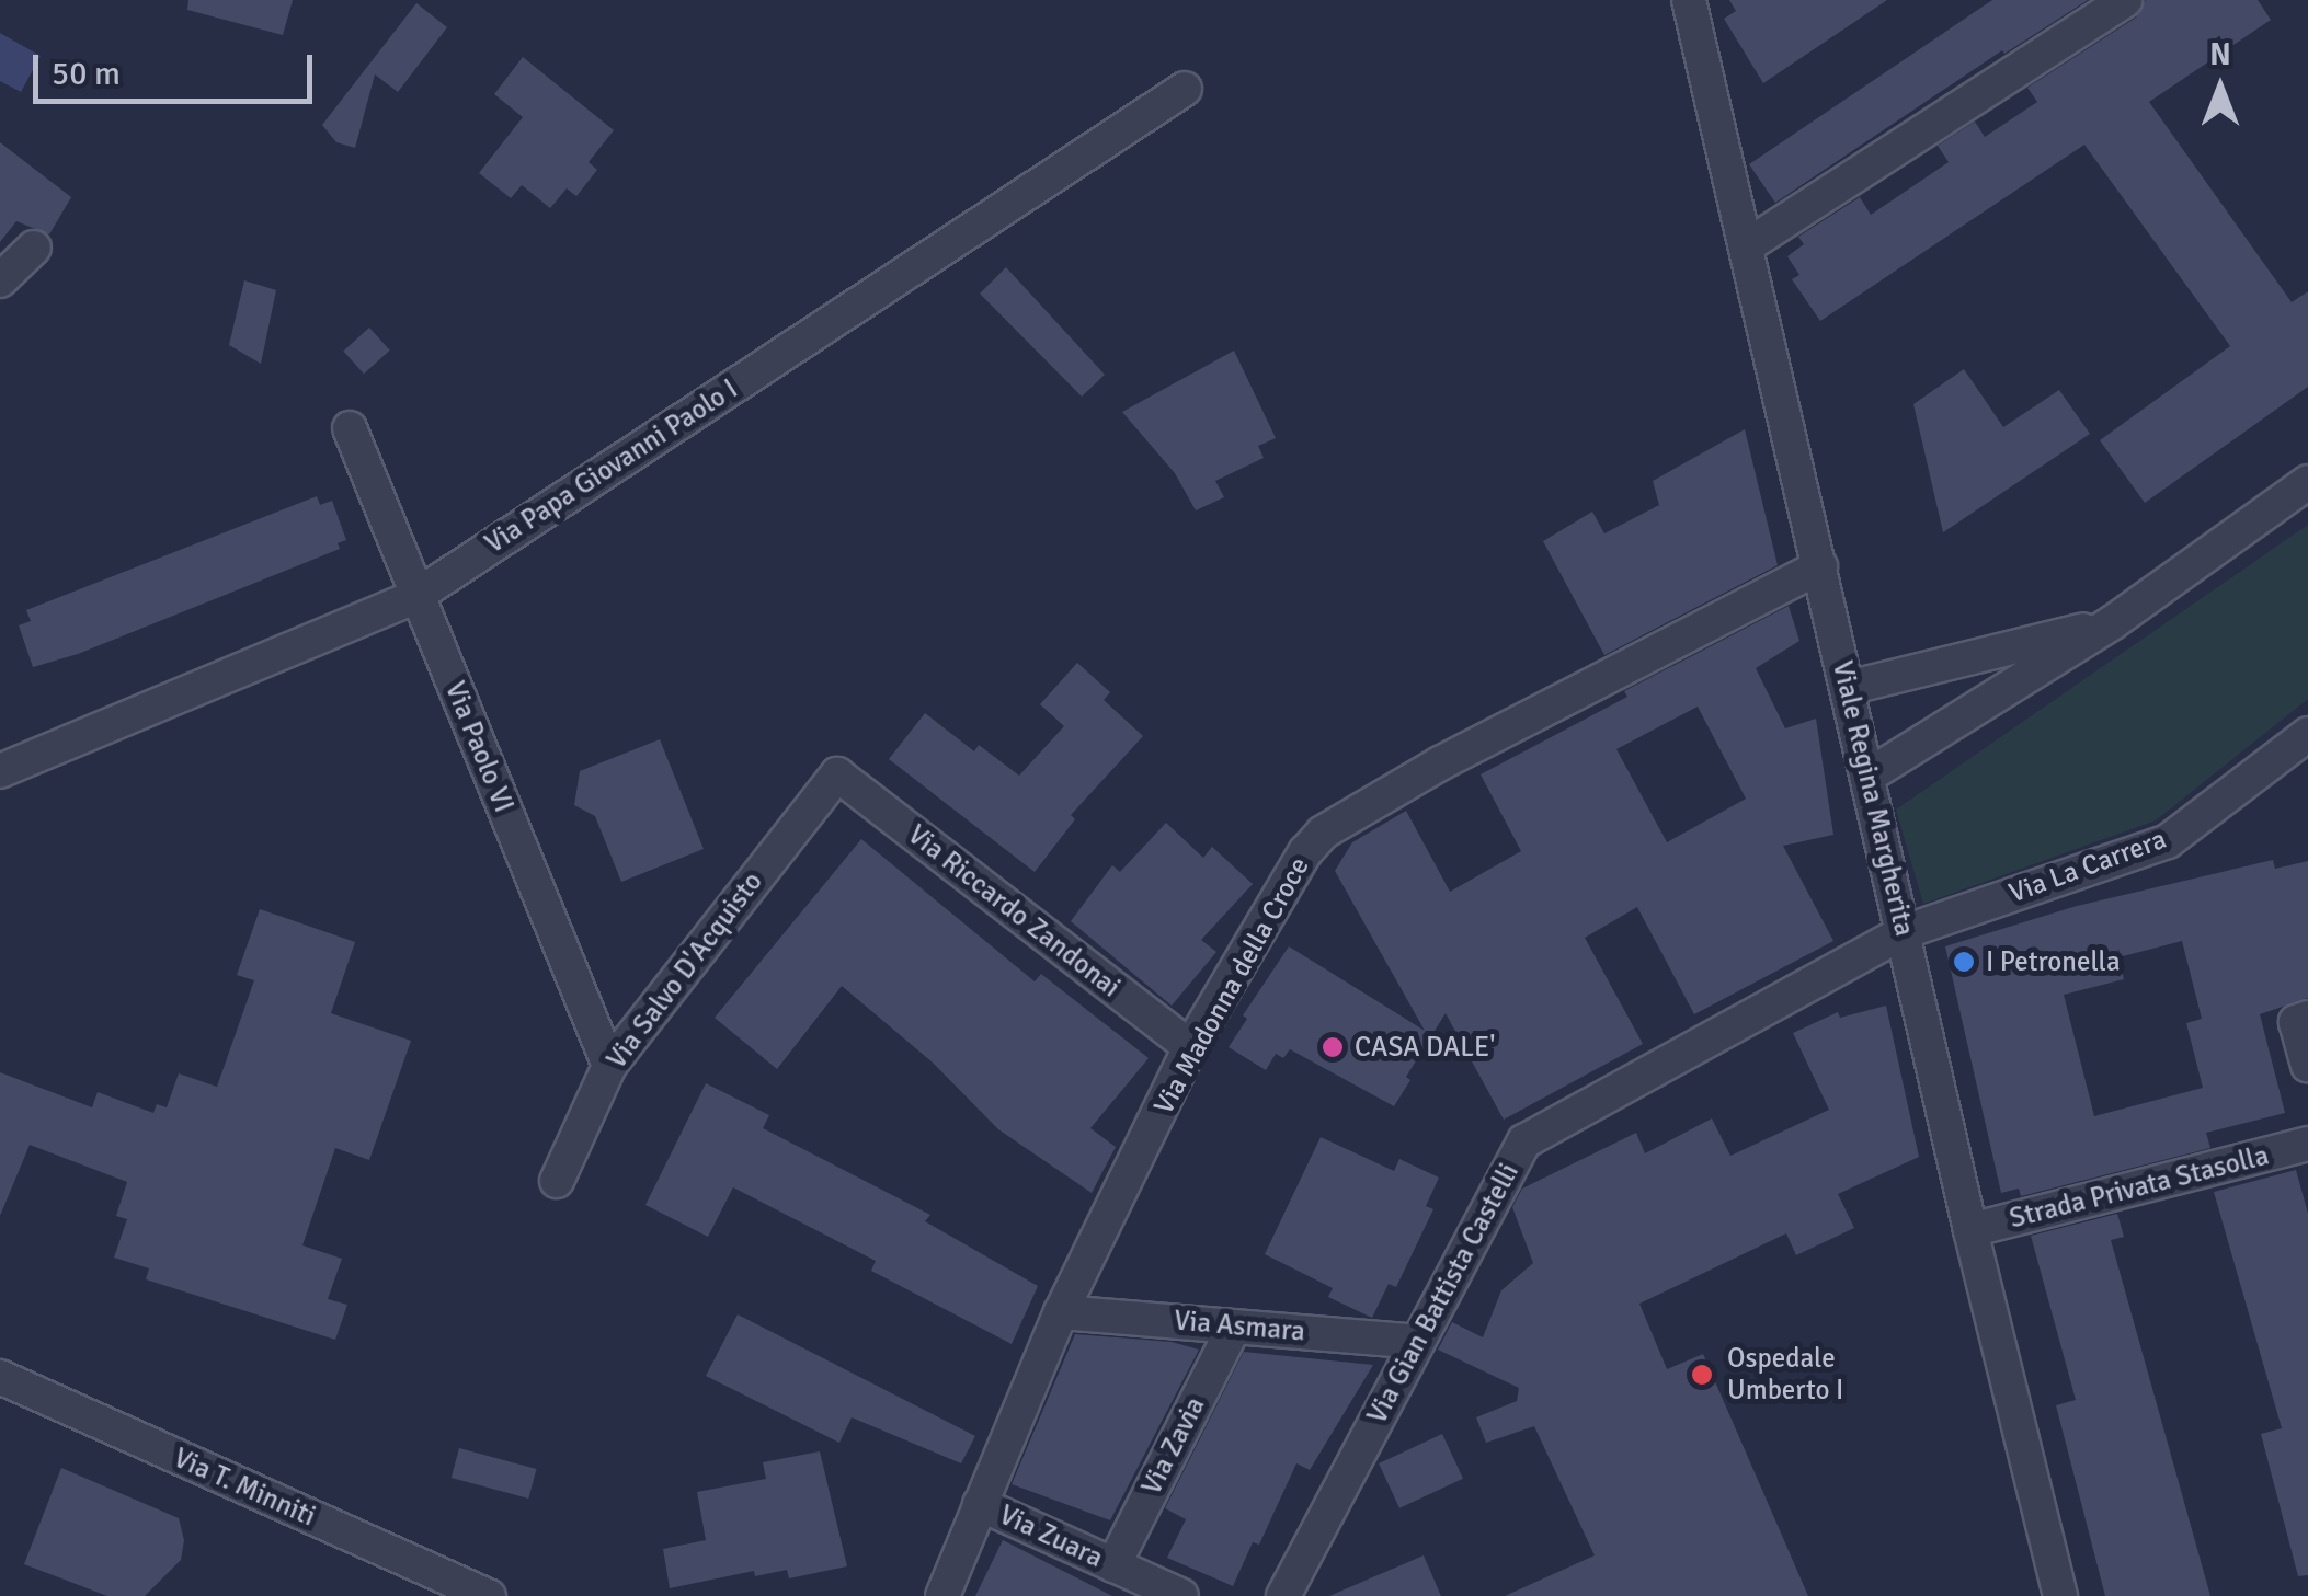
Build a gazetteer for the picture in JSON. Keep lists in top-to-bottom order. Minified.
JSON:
{"streets":{"street":["Via Papa Giovanni Paolo I","Via Paolo VI","Viale Regina Margherita","Via La Carrera","Via Riccardo Zandonai","Via Salvo D'Acquisto","Via Madonna della Croce","Strada Privata Stasolla","Via Gian Battista Castelli","Via Asmara","Via Zavia","Via T. Minniti","Via Zuara"]},"crossings":[["Via Papa Giovanni Paolo I","Via Paolo VI"],["Via Paolo VI","Via Salvo D'Acquisto"],["Viale Regina Margherita","Via La Carrera"],["Viale Regina Margherita","Via Madonna della Croce"],["Viale Regina Margherita","Strada Privata Stasolla"],["Viale Regina Margherita","Via Gian Battista Castelli"],["Via La Carrera","Via Gian Battista Castelli"],["Via Riccardo Zandonai","Via Salvo D'Acquisto"],["Via Riccardo Zandonai","Via Madonna della Croce"],["Via Madonna della Croce","Via Asmara"],["Via Madonna della Croce","Via Zuara"],["Via Gian Battista Castelli","Via Asmara"],["Via Asmara","Via Zavia"],["Via Zavia","Via Zuara"]],"places":["I Petronella","CASA DALE'","Ospedale Umberto I"],"scale_bar":"50 m","north":"top"}
